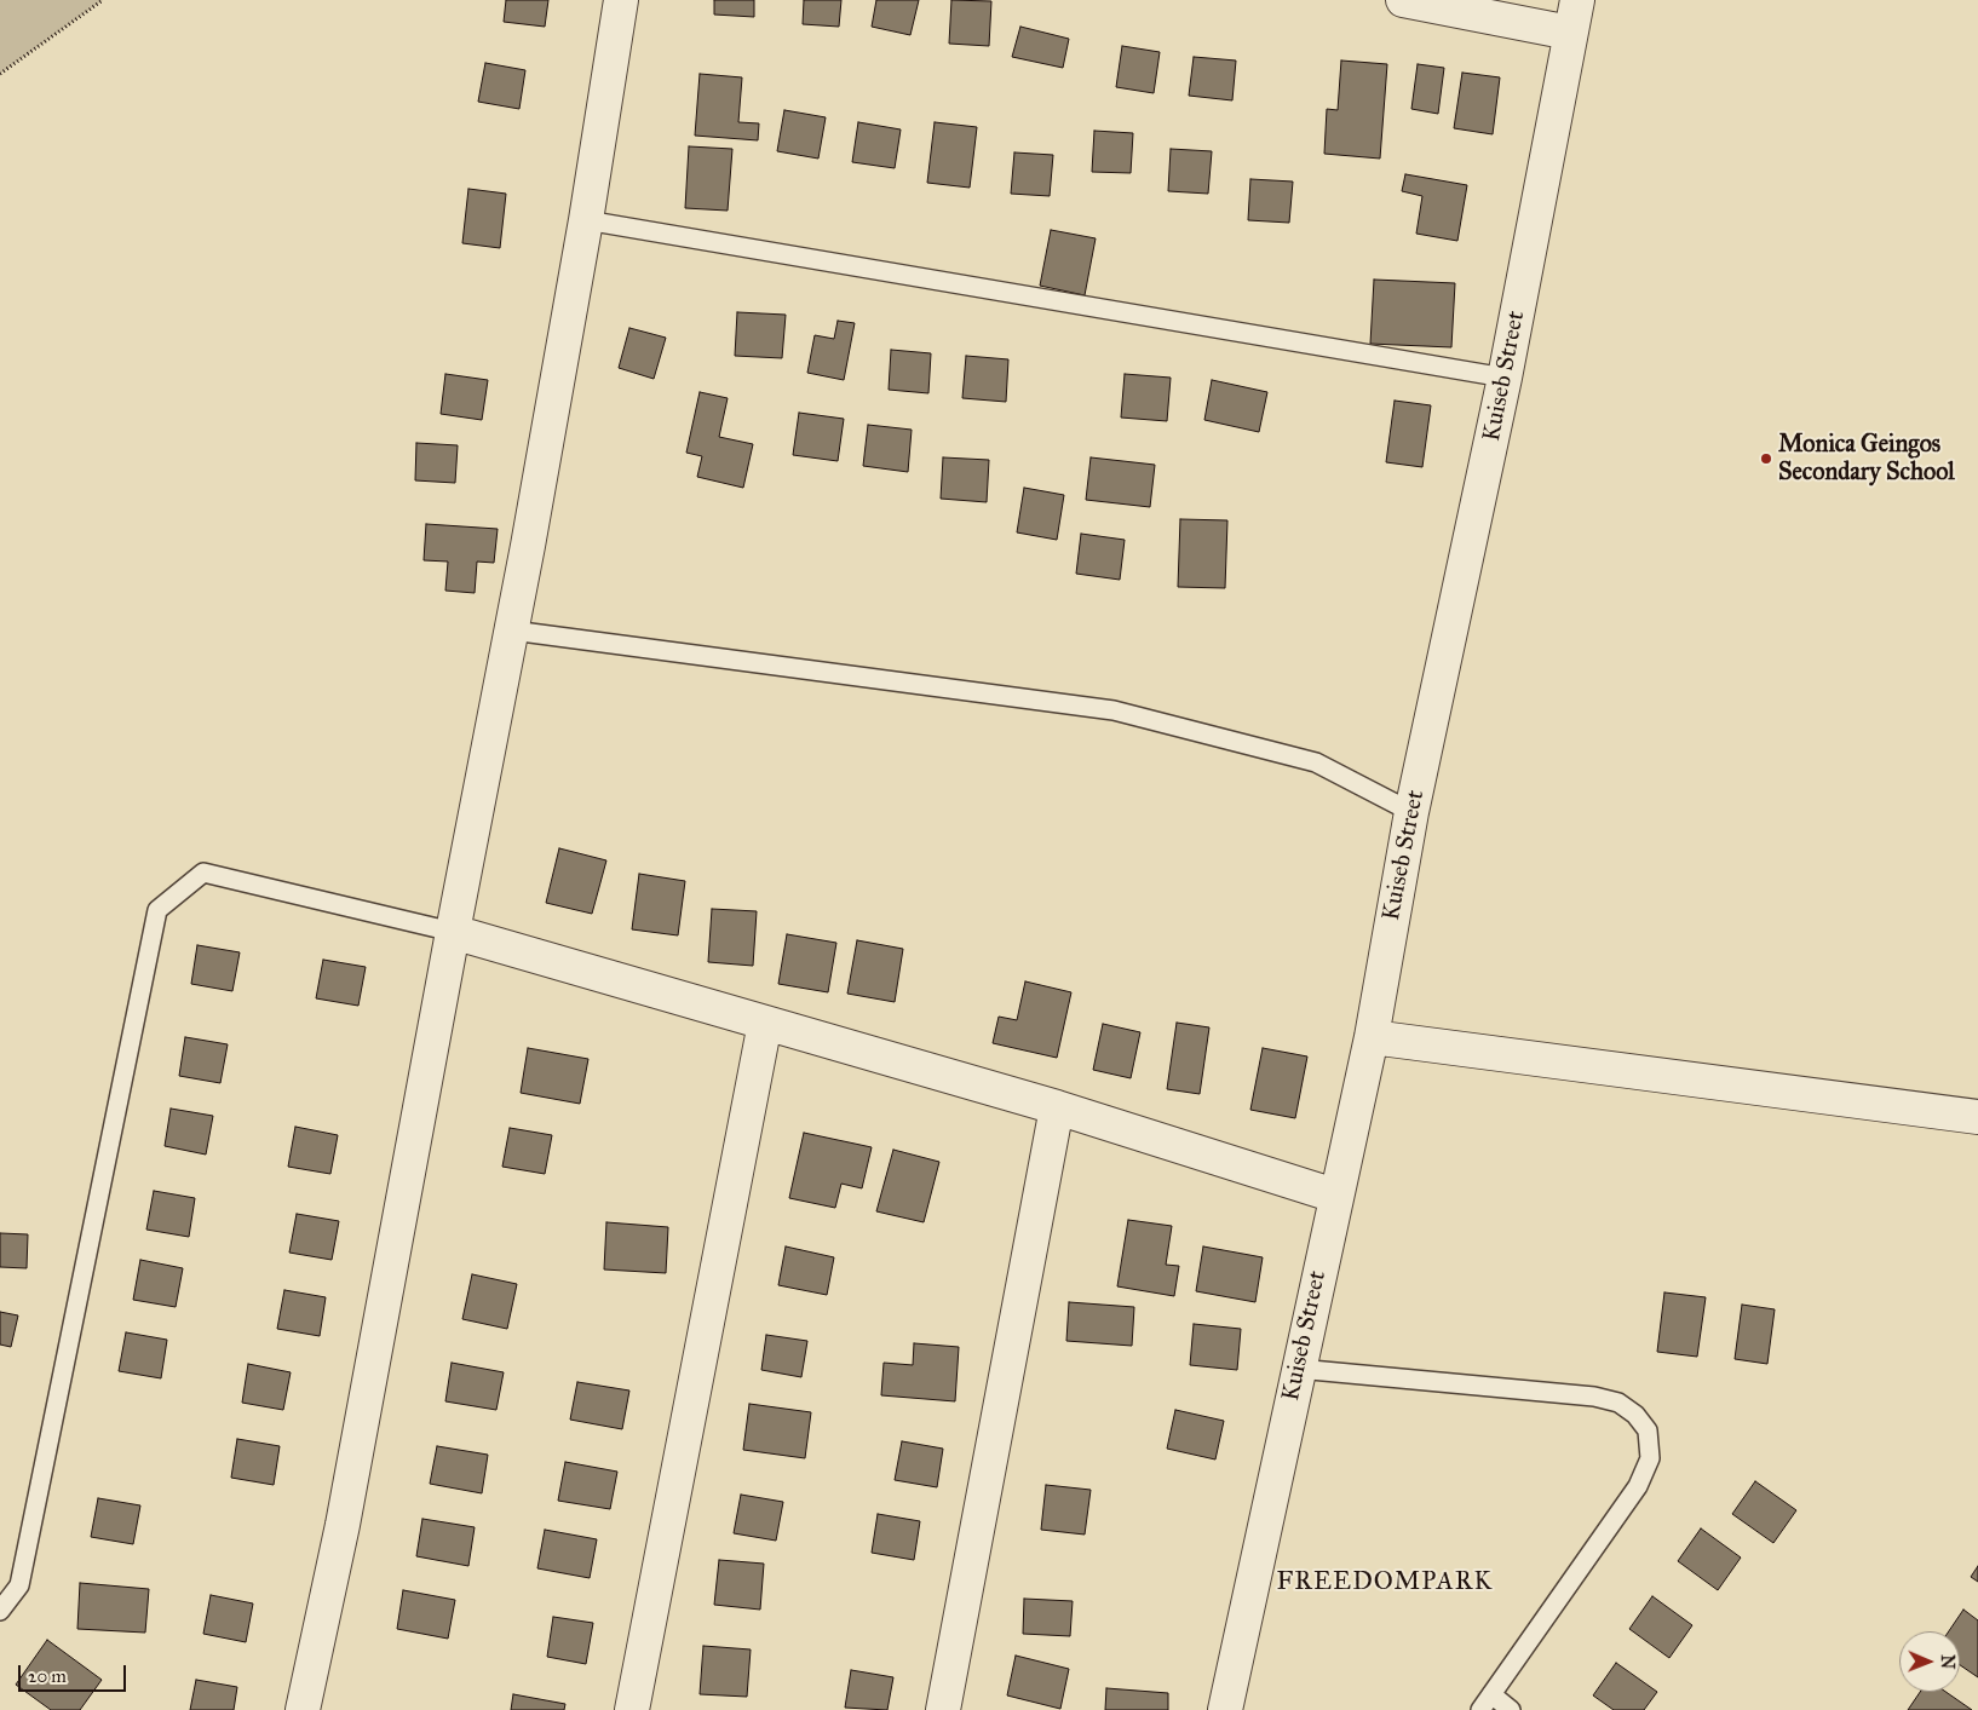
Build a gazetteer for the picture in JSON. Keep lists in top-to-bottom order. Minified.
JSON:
{"streets":{"street":["Kuiseb Street"]},"districts":["FREEDOMPARK"],"places":["Monica Geingos Secondary School"],"scale_bar":"20 m","north":"right"}
